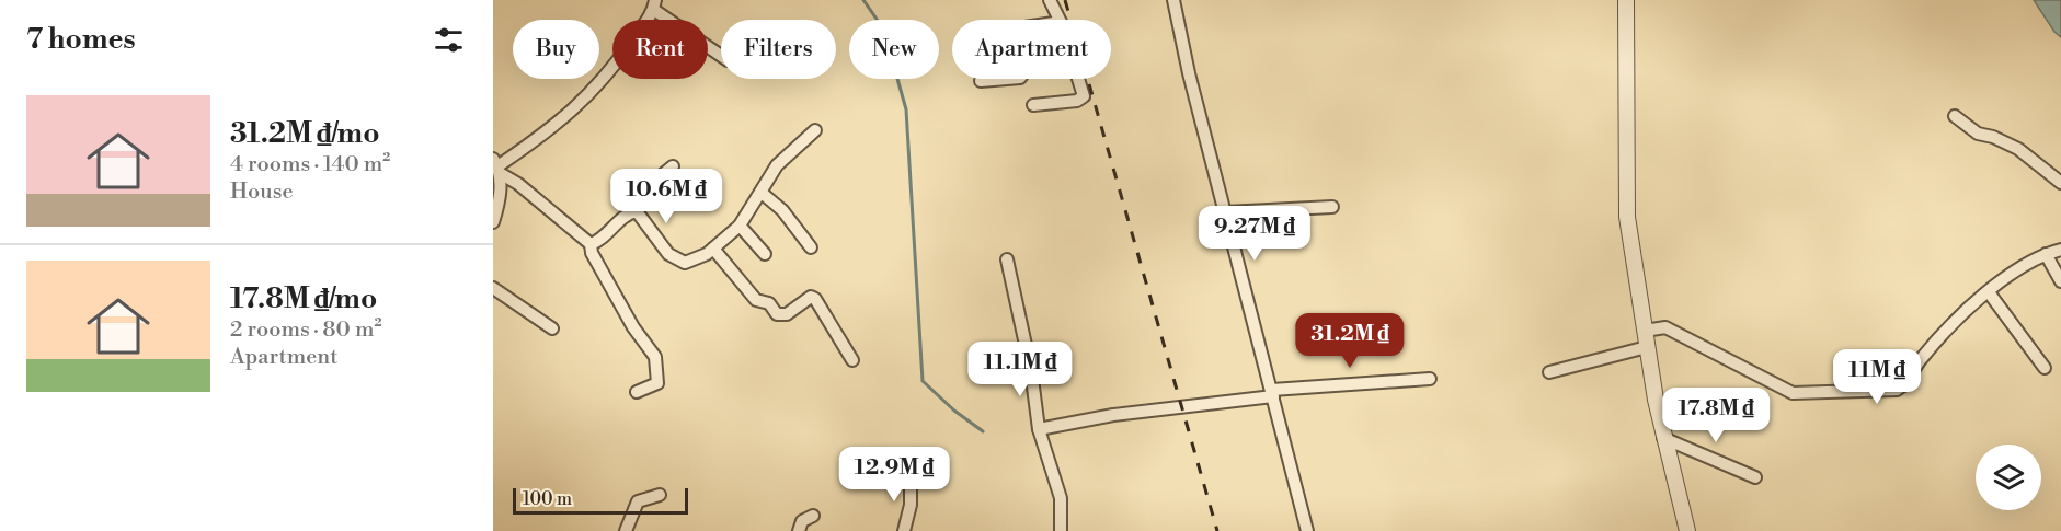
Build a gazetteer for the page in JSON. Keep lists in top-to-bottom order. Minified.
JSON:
{"scale_bar":"100 m","page":{"heading":"7 homes","chip":["Buy","Rent","Filters","New","Apartment"],"list":[{"name":"31.2M ₫/mo","note":"4 rooms · 140 m² · House"},{"name":"17.8M ₫/mo","note":"2 rooms · 80 m² · Apartment"}],"price":["10.6M ₫","9.27M ₫","31.2M ₫","11.1M ₫","11M ₫","17.8M ₫","12.9M ₫"],"scale":"100 m"}}
